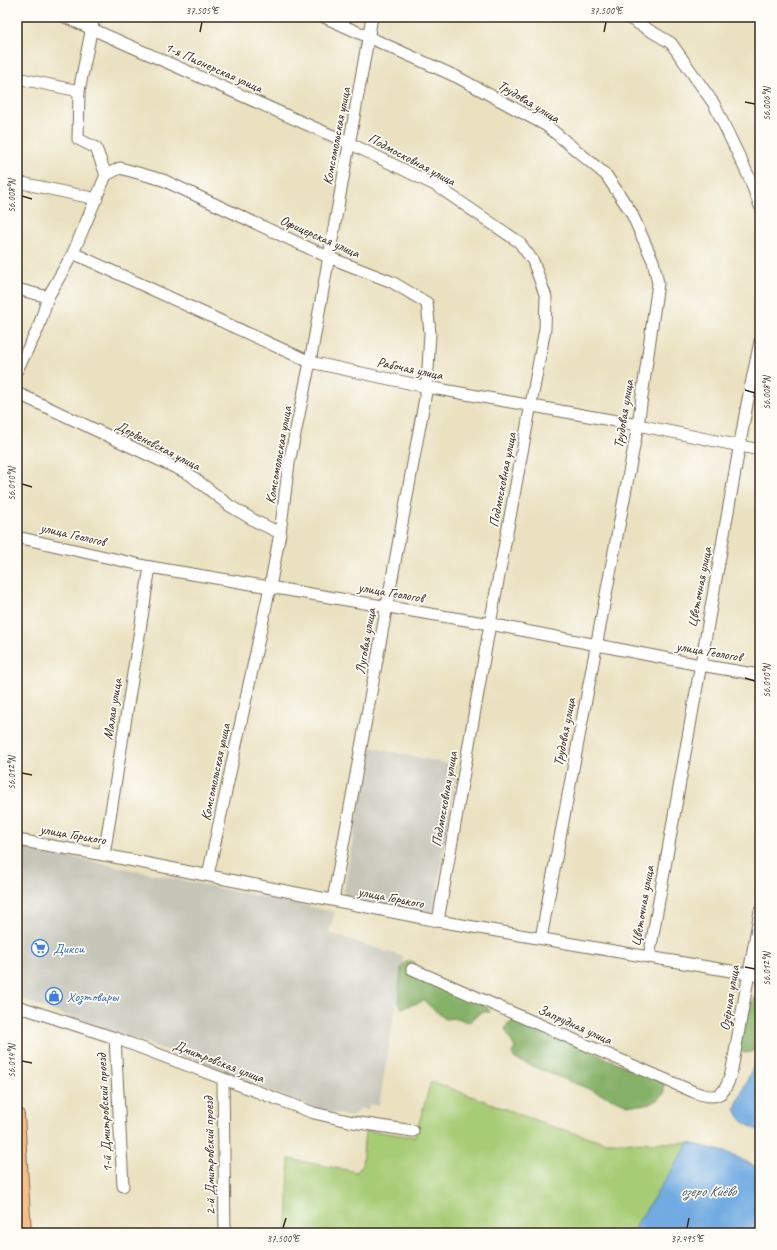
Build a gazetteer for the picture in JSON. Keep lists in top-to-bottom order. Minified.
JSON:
{"streets":{"street":["1-я Пионерская улица","Трудовая улица","Комсомольская улица","Подмосковная улица","Офицерская улица","Рабочая улица","Дербеневская улица","улица Геологов","Цветочная улица","Луговая улица","Малая улица","улица Горького","Озёрная улица","Запрудная улица","Дмитровская улица","1-й Дмитровский проезд","2-й Дмитровский проезд"]},"crossings":[["1-я Пионерская улица","Комсомольская улица"],["1-я Пионерская улица","Подмосковная улица"],["Трудовая улица","Комсомольская улица"],["Трудовая улица","Рабочая улица"],["Трудовая улица","улица Геологов"],["Трудовая улица","улица Горького"],["Комсомольская улица","Подмосковная улица"],["Комсомольская улица","Офицерская улица"],["Комсомольская улица","Рабочая улица"],["Комсомольская улица","Дербеневская улица"],["Комсомольская улица","улица Геологов"],["Комсомольская улица","улица Горького"],["Подмосковная улица","Рабочая улица"],["Подмосковная улица","улица Геологов"],["Подмосковная улица","улица Горького"],["Офицерская улица","Рабочая улица"],["Офицерская улица","Луговая улица"],["Рабочая улица","Цветочная улица"],["Рабочая улица","Луговая улица"],["улица Геологов","Цветочная улица"],["улица Геологов","Луговая улица"],["улица Геологов","Малая улица"],["Цветочная улица","улица Горького"],["Луговая улица","улица Горького"],["Малая улица","улица Горького"],["улица Горького","Озёрная улица"],["Озёрная улица","Запрудная улица"],["Дмитровская улица","1-й Дмитровский проезд"],["Дмитровская улица","2-й Дмитровский проезд"]],"water":["озеро Киёво"],"places":{"supermarket":["Дикси"],"shop":["Хозтовары"]},"coordinates":["37.505°E","37.500°E","56.006°N","56.008°N","56.010°N","56.012°N","56.014°N","37.495°E"]}
